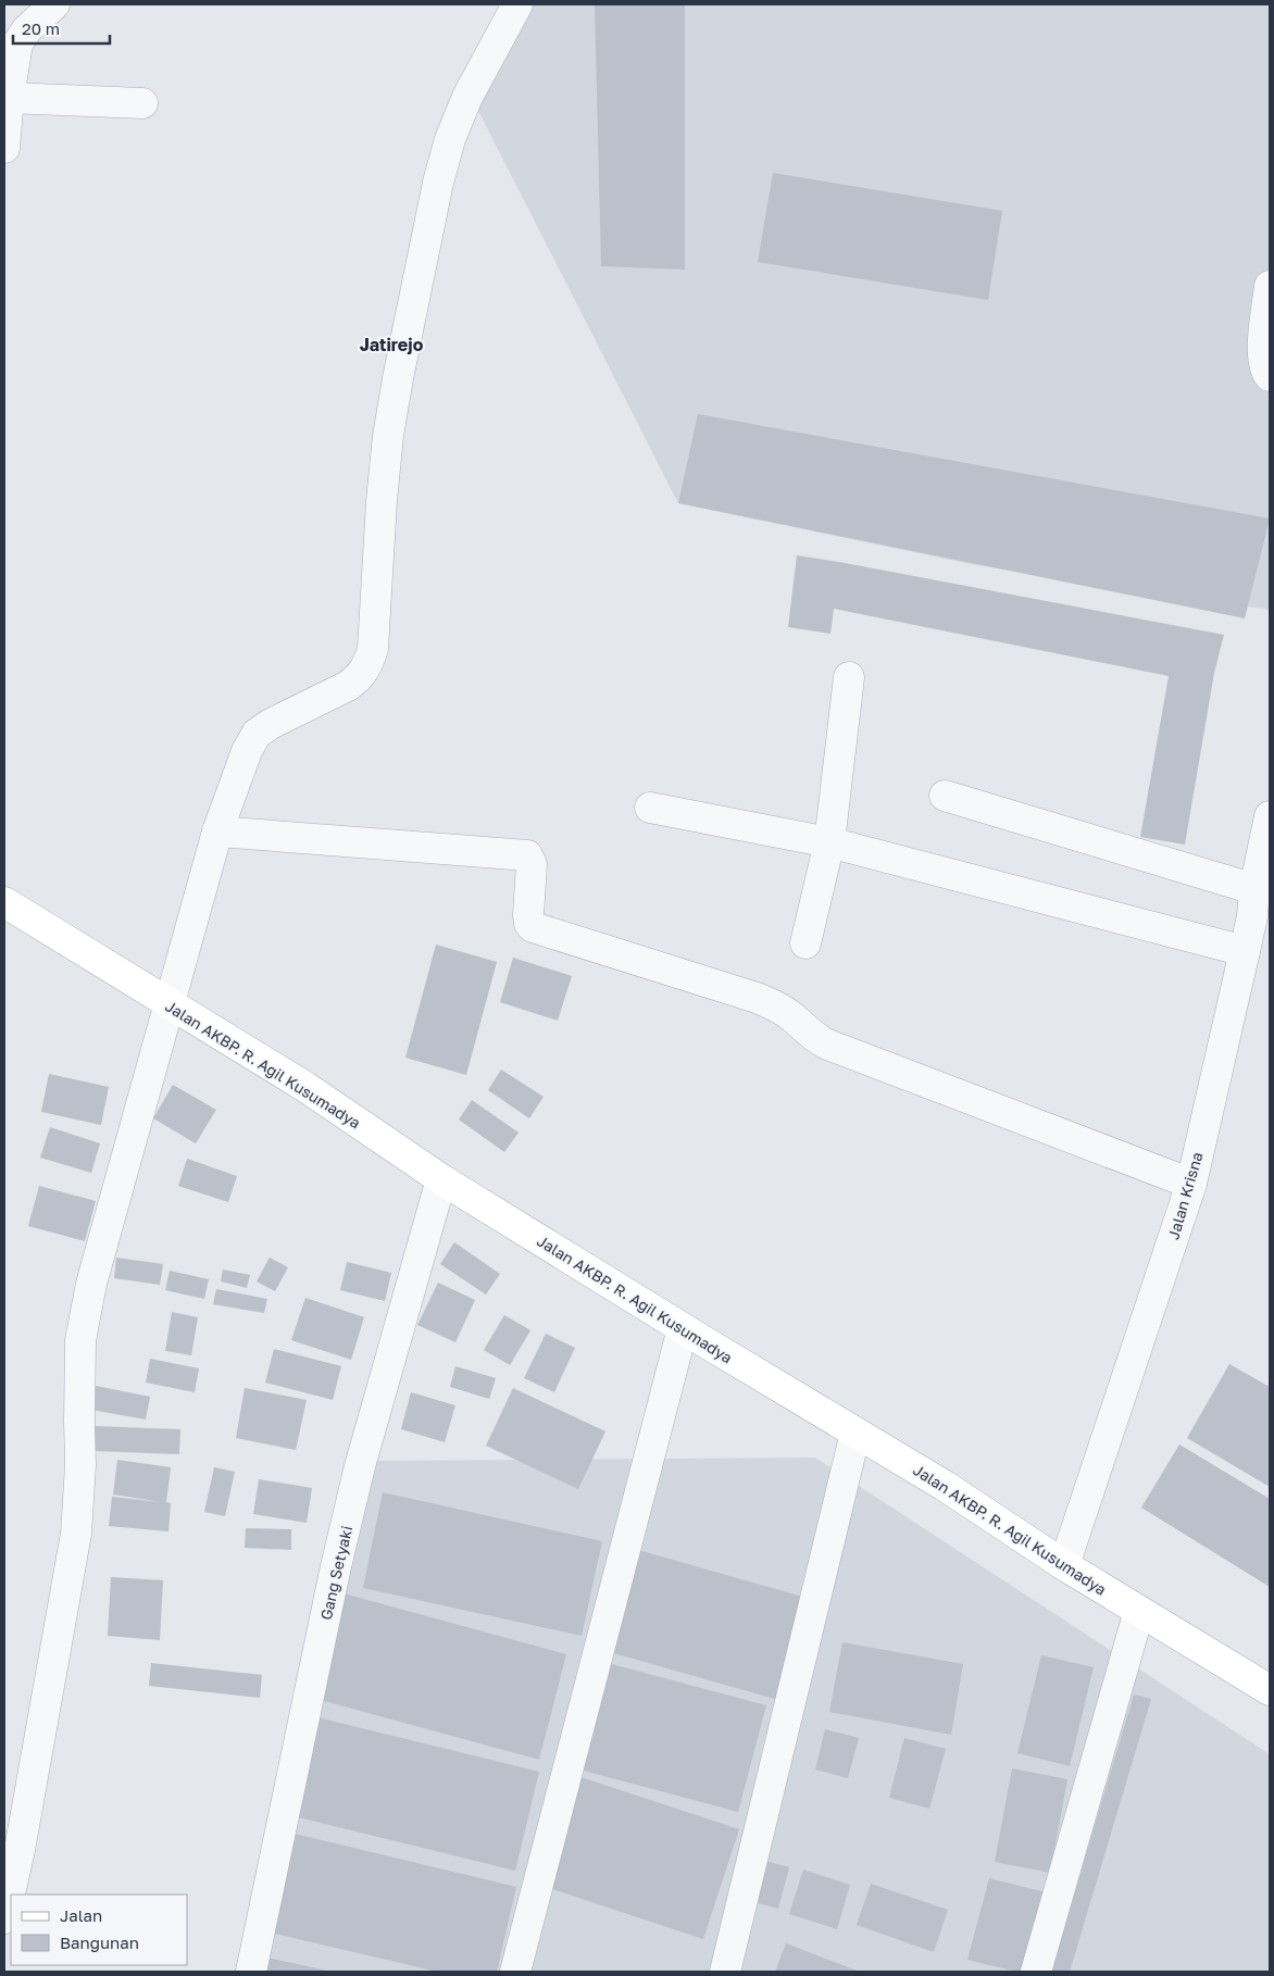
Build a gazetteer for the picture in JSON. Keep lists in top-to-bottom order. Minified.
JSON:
{"streets":{"main road":["Jalan AKBP. R. Agil Kusumadya"],"street":["Jalan Krisna","Gang Setyaki"]},"crossings":[["Jalan AKBP. R. Agil Kusumadya","Jalan Krisna"],["Jalan AKBP. R. Agil Kusumadya","Gang Setyaki"]],"districts":["Jatirejo"],"legend":["Jalan","Bangunan"],"scale_bar":"20 m"}
